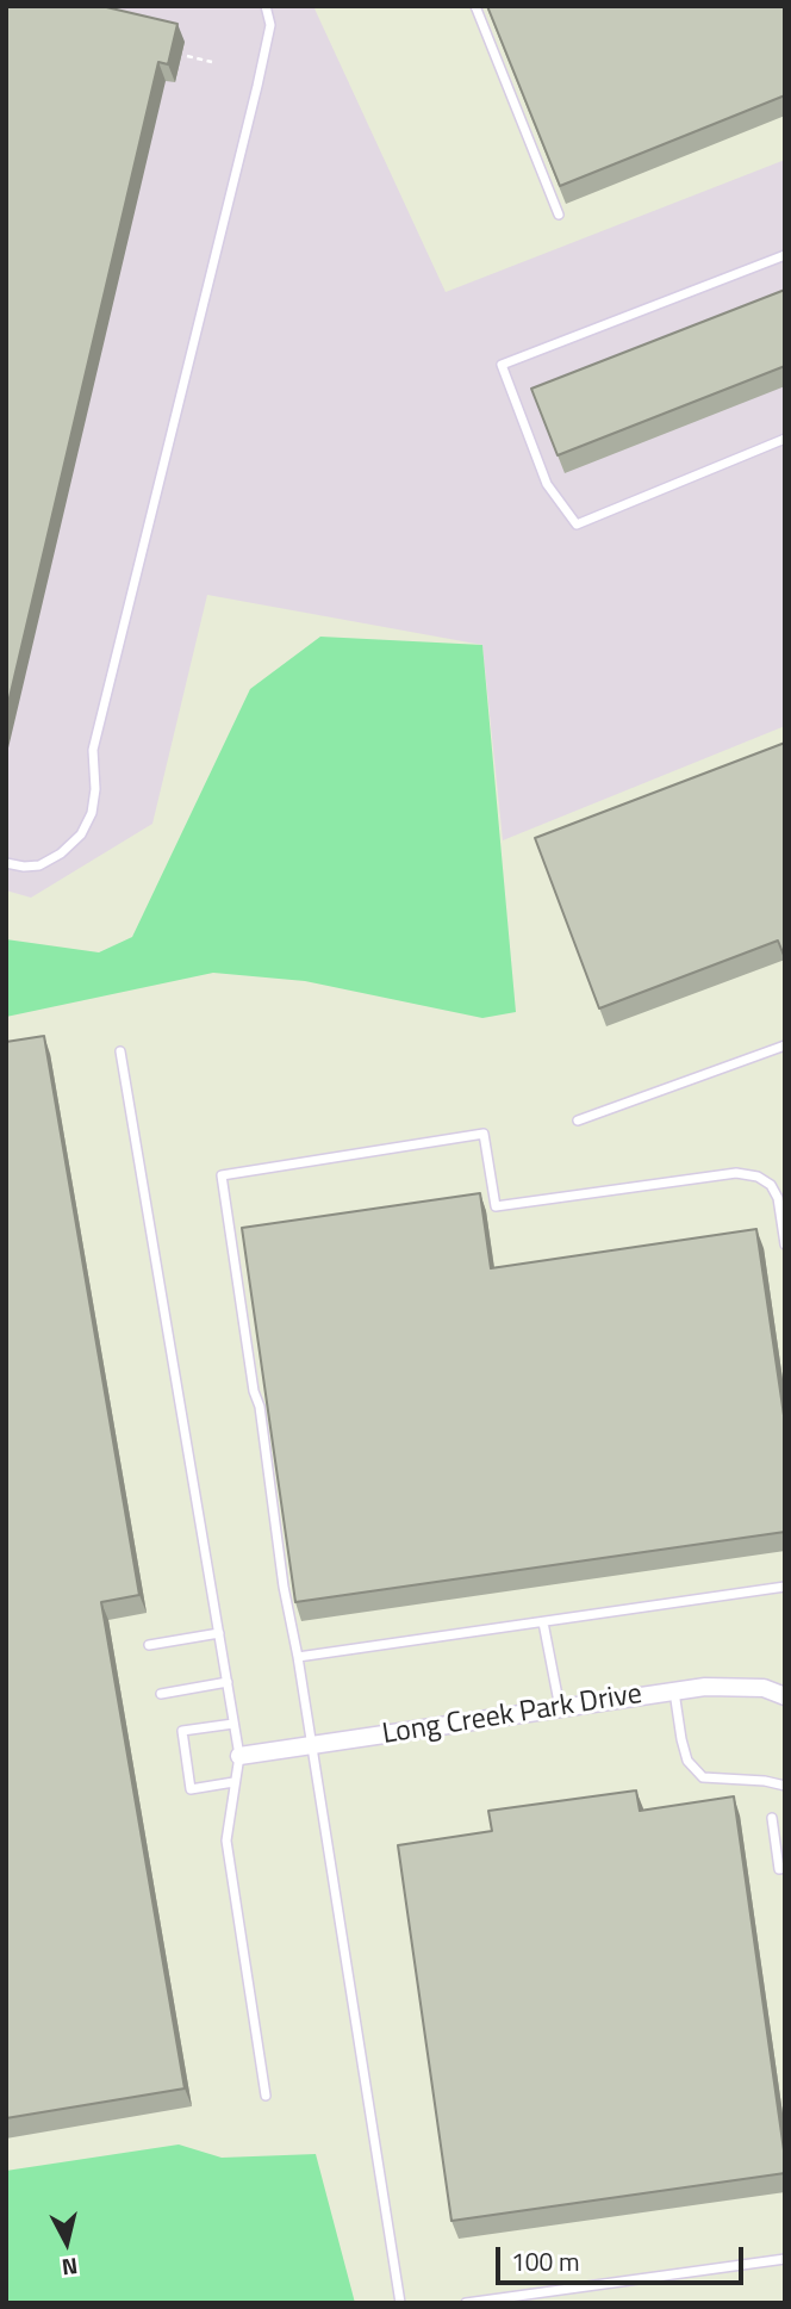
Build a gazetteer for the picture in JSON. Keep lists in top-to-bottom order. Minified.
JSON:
{"streets":{"street":["Long Creek Park Drive"]},"scale_bar":"100 m","north":"bottom"}
